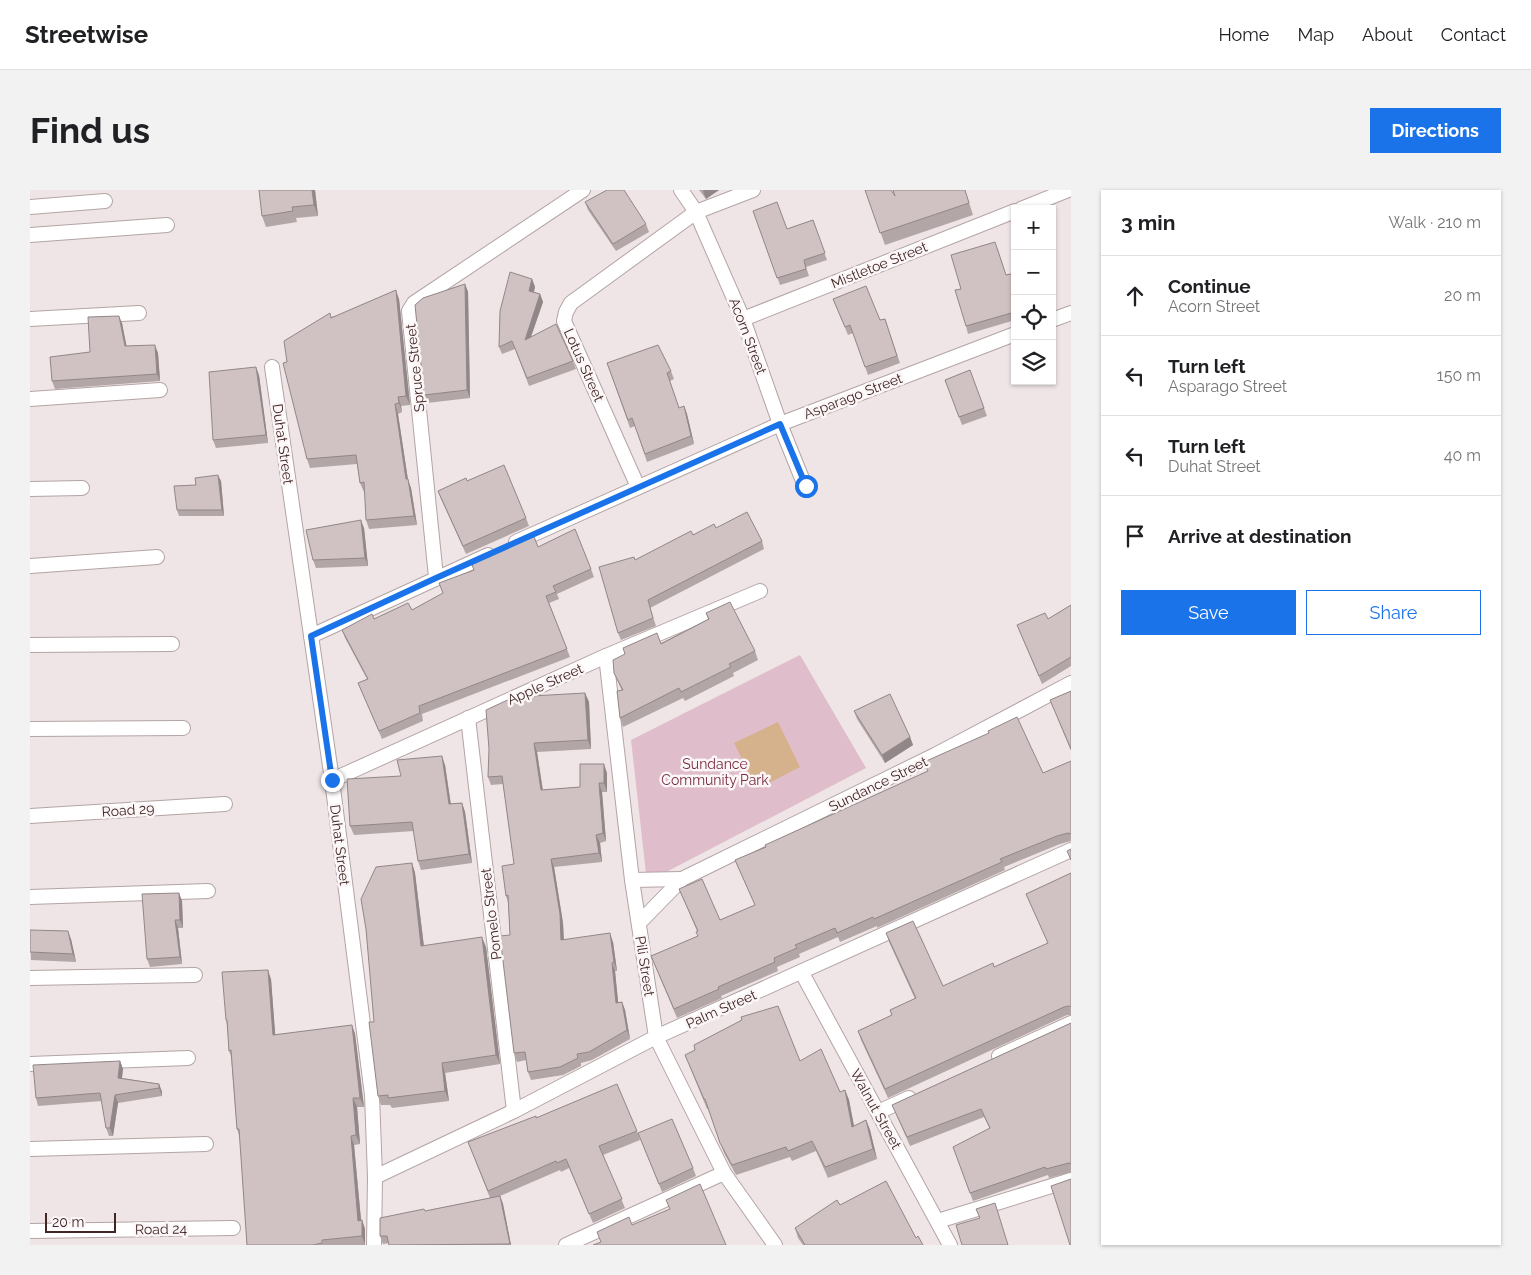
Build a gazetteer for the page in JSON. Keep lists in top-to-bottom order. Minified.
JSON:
{"streets":{"street":["Mistletoe Street","Acorn Street","Lotus Street","Spruce Street","Asparago Street","Duhat Street","Apple Street","Sundance Street","Road 29","Pomelo Street","Pili Street","Palm Street","Walnut Street","Road 24"]},"crossings":[["Mistletoe Street","Acorn Street"],["Acorn Street","Lotus Street"],["Acorn Street","Asparago Street"],["Lotus Street","Asparago Street"],["Spruce Street","Asparago Street"],["Asparago Street","Duhat Street"],["Duhat Street","Apple Street"],["Duhat Street","Palm Street"],["Apple Street","Pomelo Street"],["Apple Street","Pili Street"],["Pomelo Street","Palm Street"],["Pili Street","Palm Street"],["Palm Street","Walnut Street"]],"parks":["Sundance Community Park"],"scale_bar":"20 m","page":{"header":"Streetwise","nav":["Home","Map","About","Contact"],"buttons":["Directions",["Save","Share"]],"title":"Find us","heading":["3 min","Walk · 210 m"],"map_buttons":["+","−"],"list":[["Continue","Acorn Street","20 m"],["Turn left","Asparago Street","150 m"],["Turn left","Duhat Street","40 m"],"Arrive at destination"],"scale":"20 m"}}
